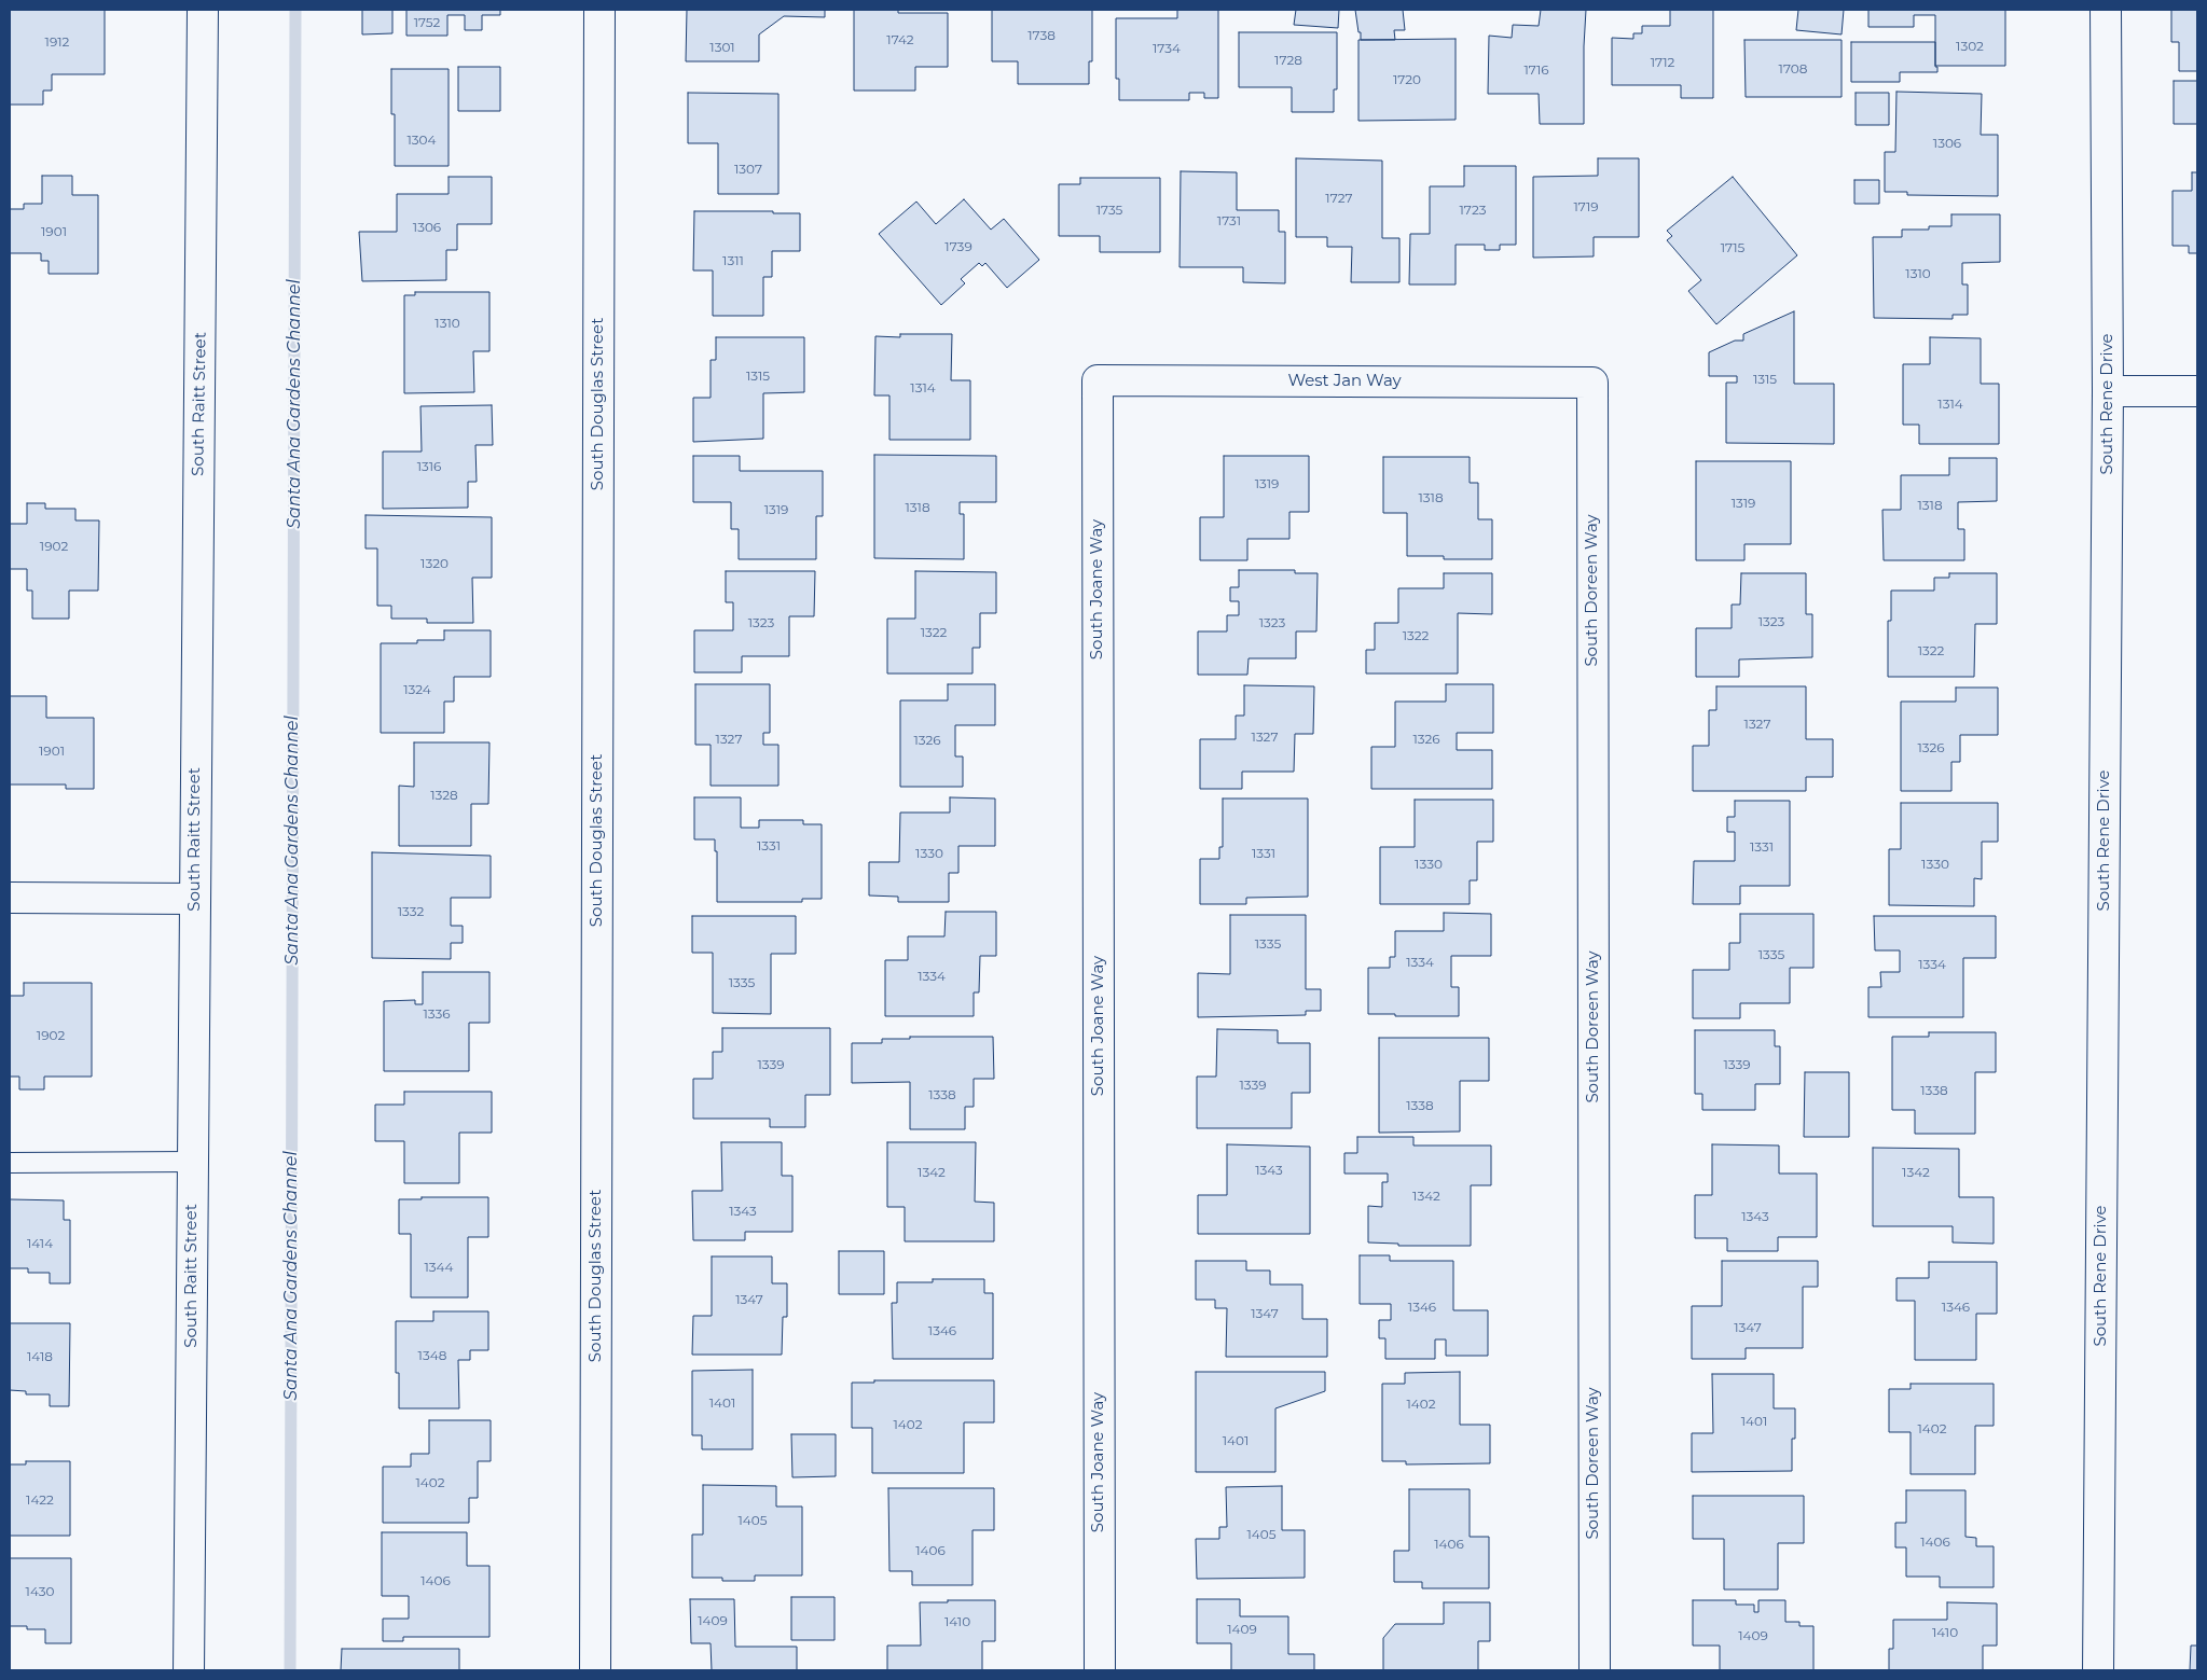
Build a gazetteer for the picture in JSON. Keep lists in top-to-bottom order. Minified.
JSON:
{"streets":{"street":["West Jan Way","South Raitt Street","South Douglas Street","South Rene Drive","South Joane Way","South Doreen Way"]},"crossings":[["West Jan Way","South Joane Way"],["West Jan Way","South Doreen Way"]],"water":["Santa Ana Gardens Channel"],"house_numbers":["1752","1738","1742","1912","1302","1301","1734","1728","1712","1708","1716","1720","1304","1306","1307","1727","1719","1735","1723","1731","1306","1901","1739","1715","1311","1310","1310","1315","1315","1314","1314","1316","1319","1318","1319","1318","1318","1319","1902","1320","1323","1323","1323","1322","1322","1322","1324","1327","1327","1327","1326","1326","1326","1901","1328","1331","1331","1330","1331","1330","1330","1332","1335","1335","1334","1334","1334","1335","1336","1902","1339","1339","1339","1338","1338","1338","1343","1342","1342","1342","1343","1343","1414","1344","1347","1346","1346","1347","1347","1346","1348","1418","1401","1402","1401","1402","1402","1401","1402","1422","1405","1405","1406","1406","1406","1406","1430","1409","1410","1409","1410","1409"]}
